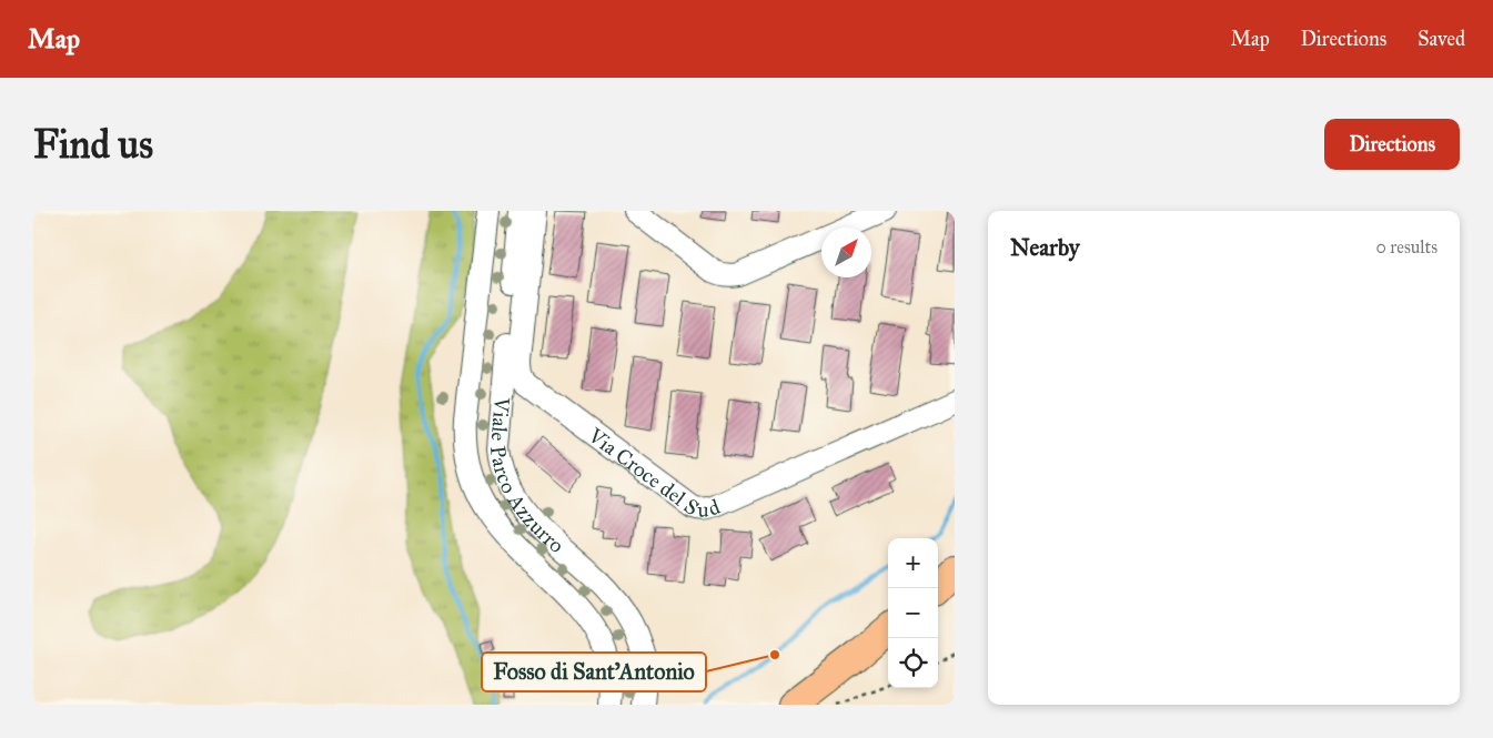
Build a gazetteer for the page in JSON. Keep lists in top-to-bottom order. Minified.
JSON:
{"streets":{"street":["Via Croce del Sud","Viale Parco Azzurro"]},"places":["Fosso di Sant'Antonio"],"north":"top right","page":{"header":"Map","nav":["Map","Directions","Saved"],"buttons":"Directions","title":"Find us","heading":["Nearby","0 results"],"map_buttons":["+","−"]}}
